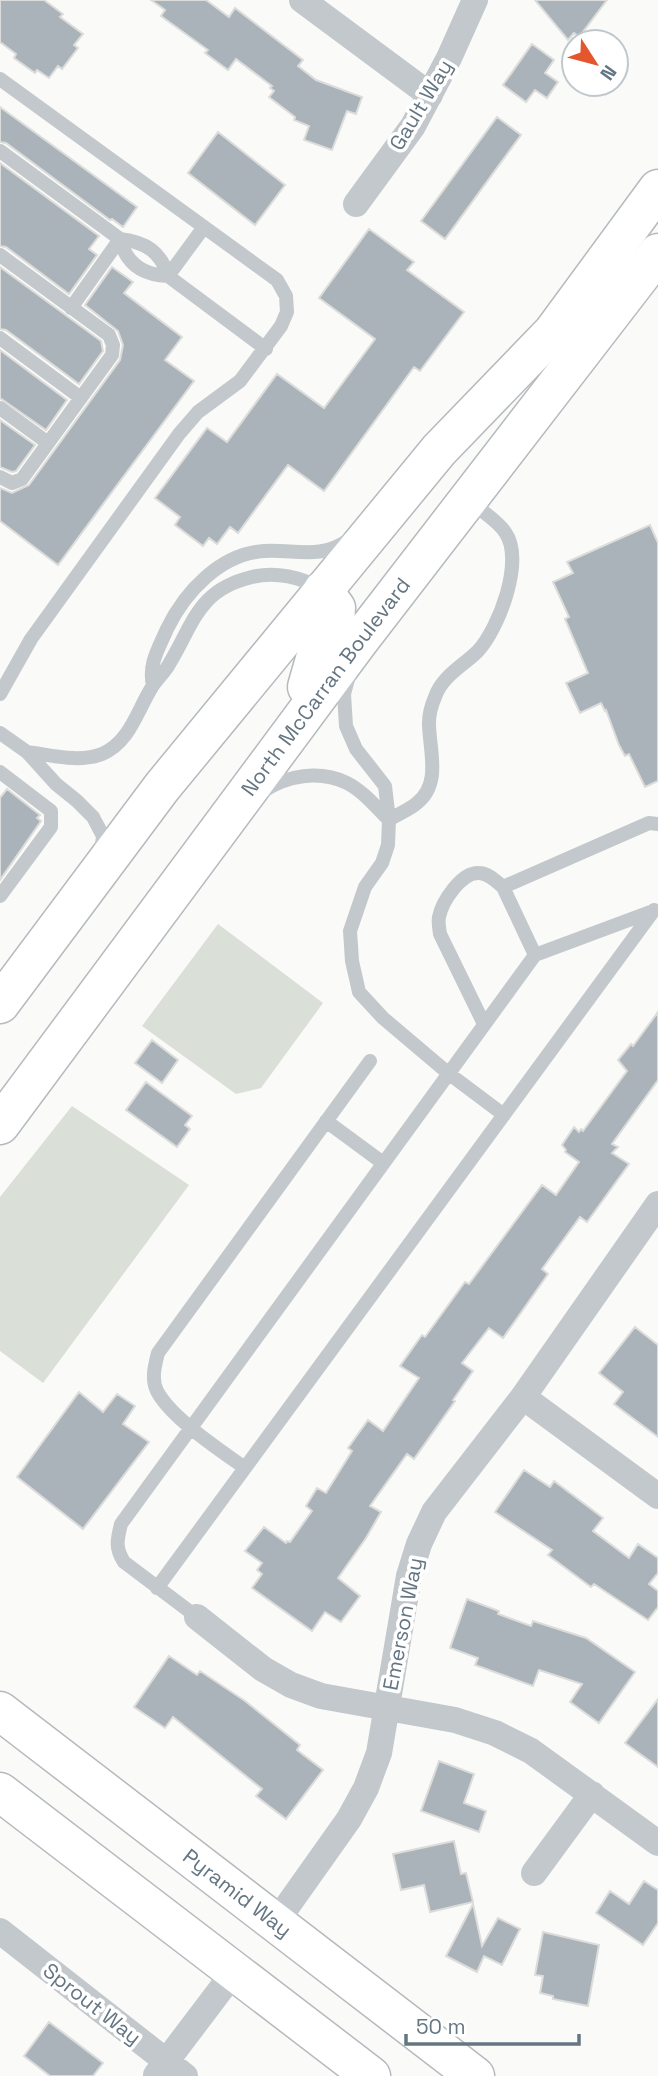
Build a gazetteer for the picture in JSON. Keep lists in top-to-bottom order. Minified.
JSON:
{"streets":{"main road":["North McCarran Boulevard","Pyramid Way"],"street":["Gault Way","Emerson Way","Sprout Way"]},"crossings":[["Emerson Way","Pyramid Way"]],"scale_bar":"50 m","north":"bottom right"}
